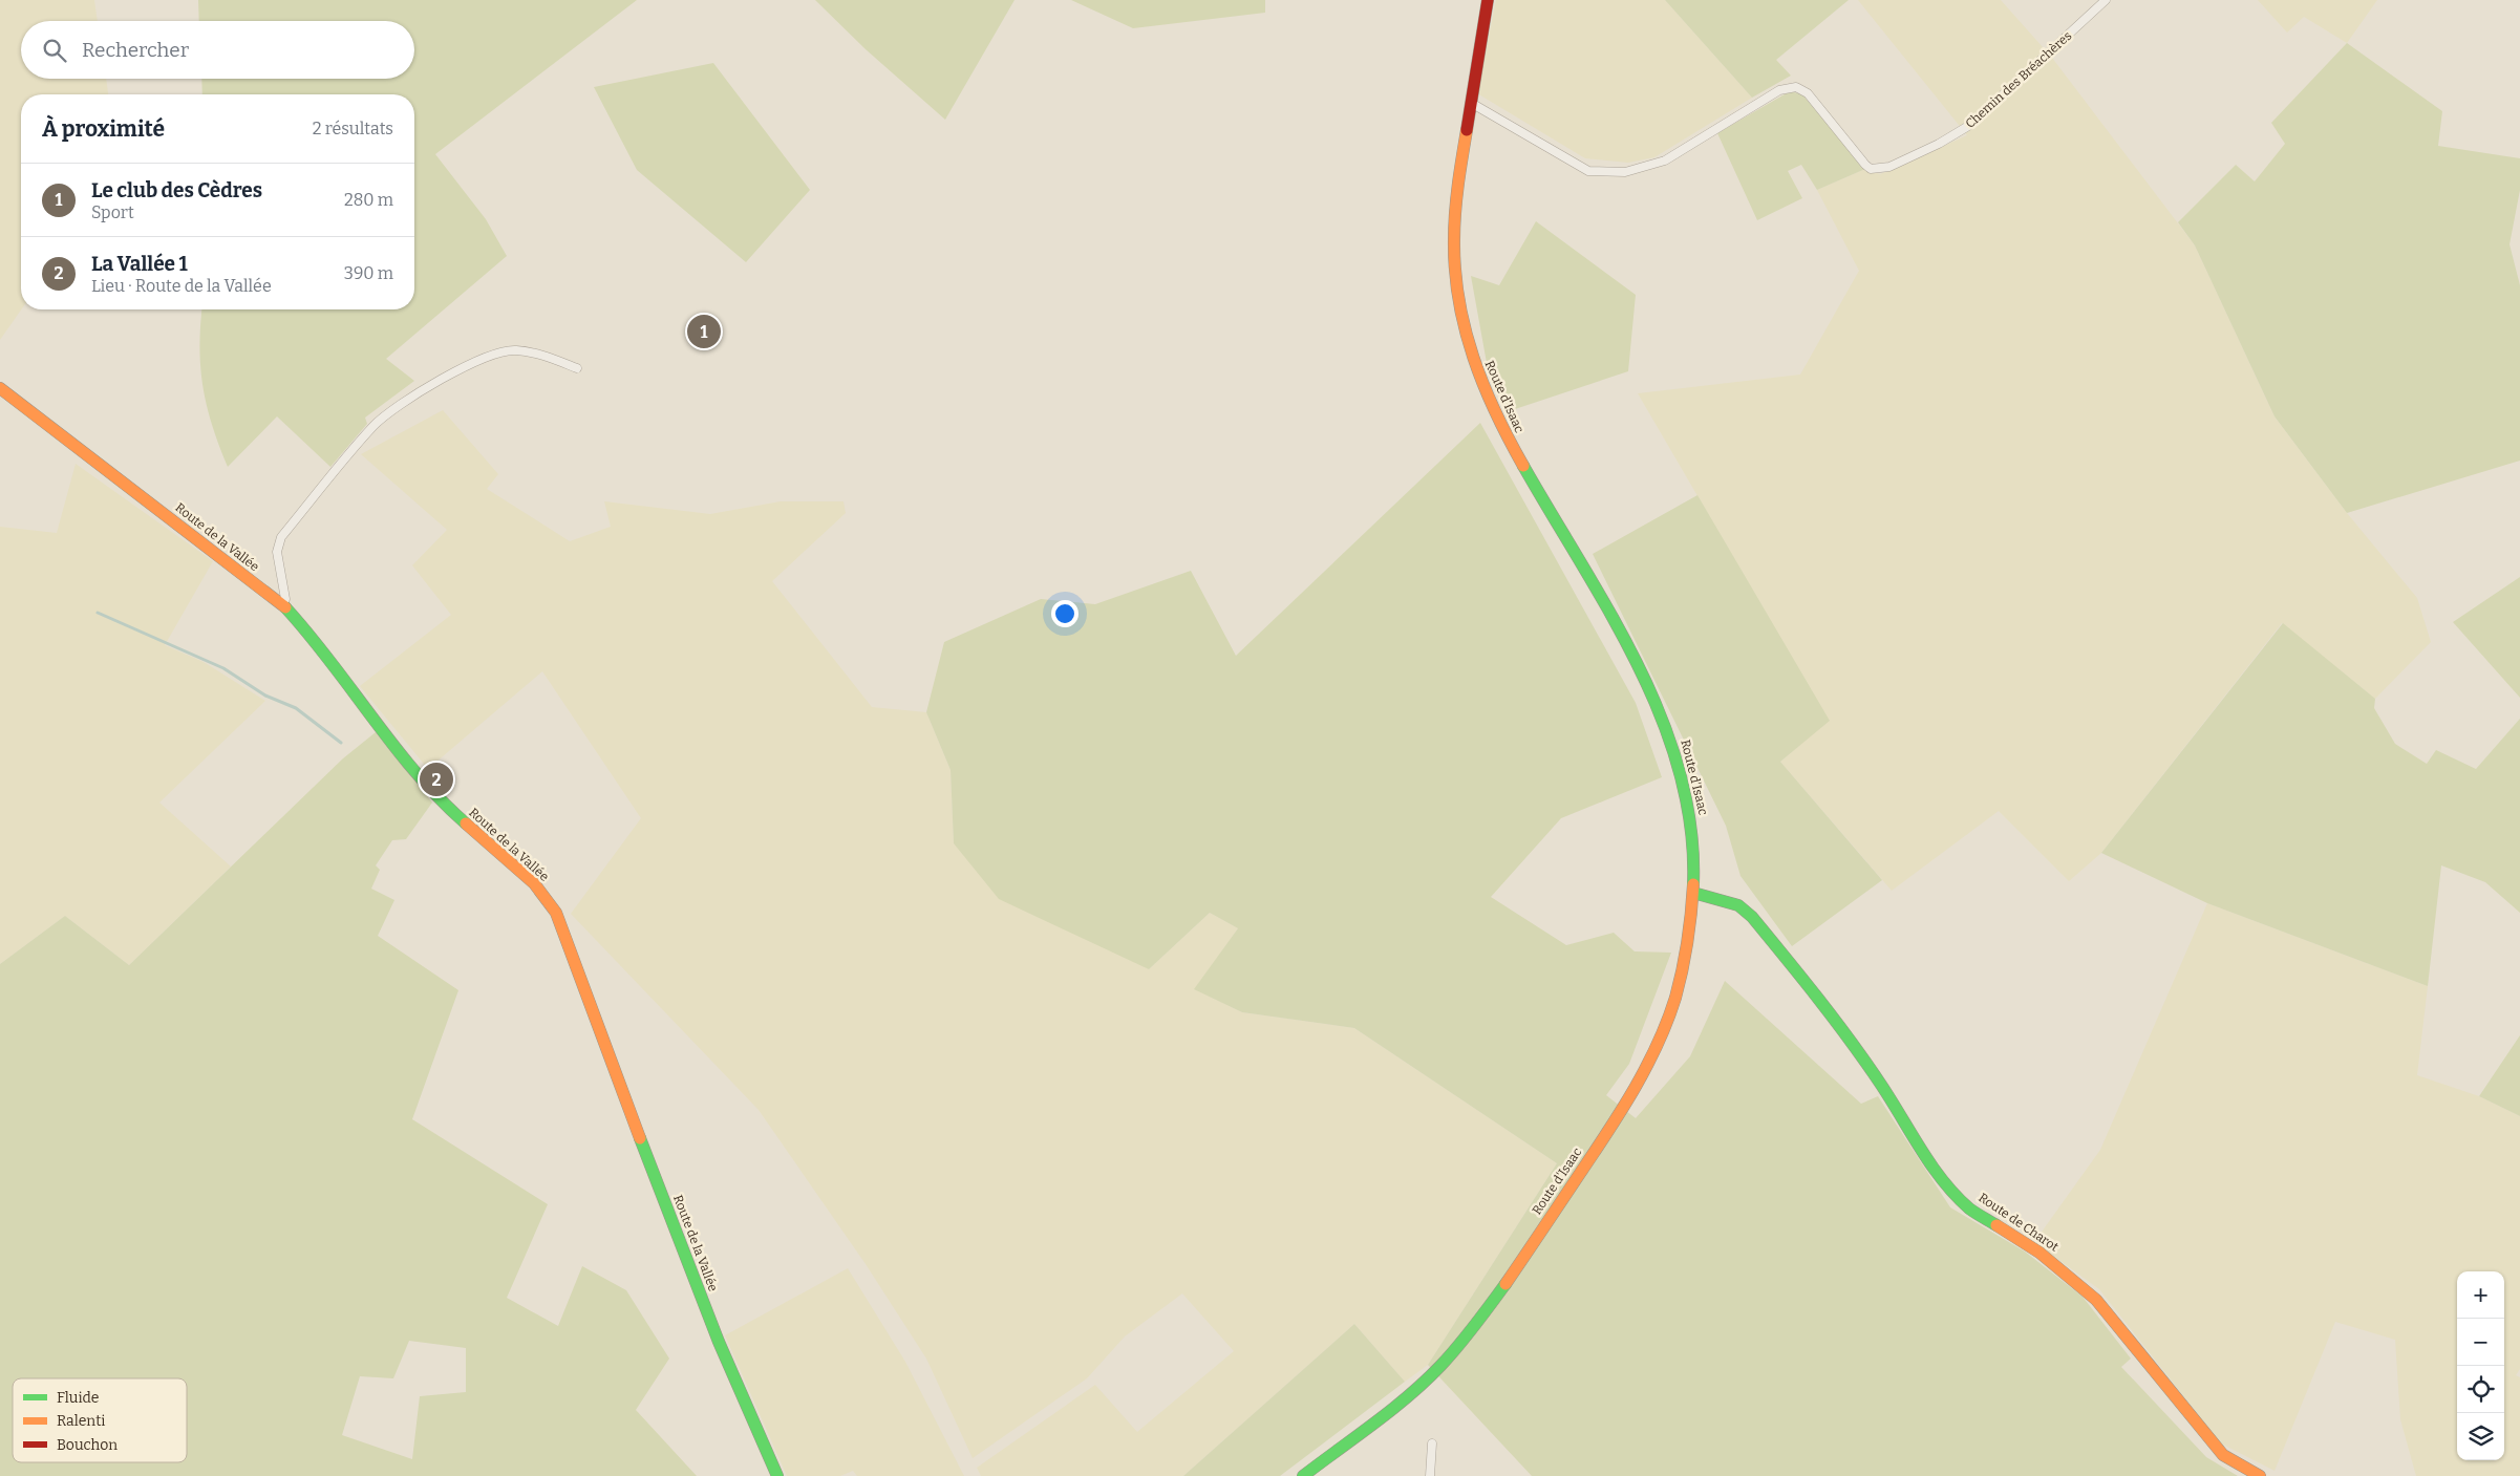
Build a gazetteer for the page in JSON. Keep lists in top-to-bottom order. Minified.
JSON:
{"streets":{"street":["Chemin des Bréachères","Route d'Isaac","Route de la Vallée","Route de Charot"]},"crossings":[["Chemin des Bréachères","Route d'Isaac"],["Route d'Isaac","Route de Charot"]],"legend":["Fluide","Ralenti","Bouchon"],"page":{"search":"Rechercher","heading":["À proximité","2 résultats"],"list":[{"mark":"1","name":"Le club des Cèdres","note":"Sport","value":"280 m"},{"mark":"2","name":"La Vallée 1","note":"Lieu · Route de la Vallée","value":"390 m"}],"pins":["1","2"],"map_buttons":["+","−"]}}
